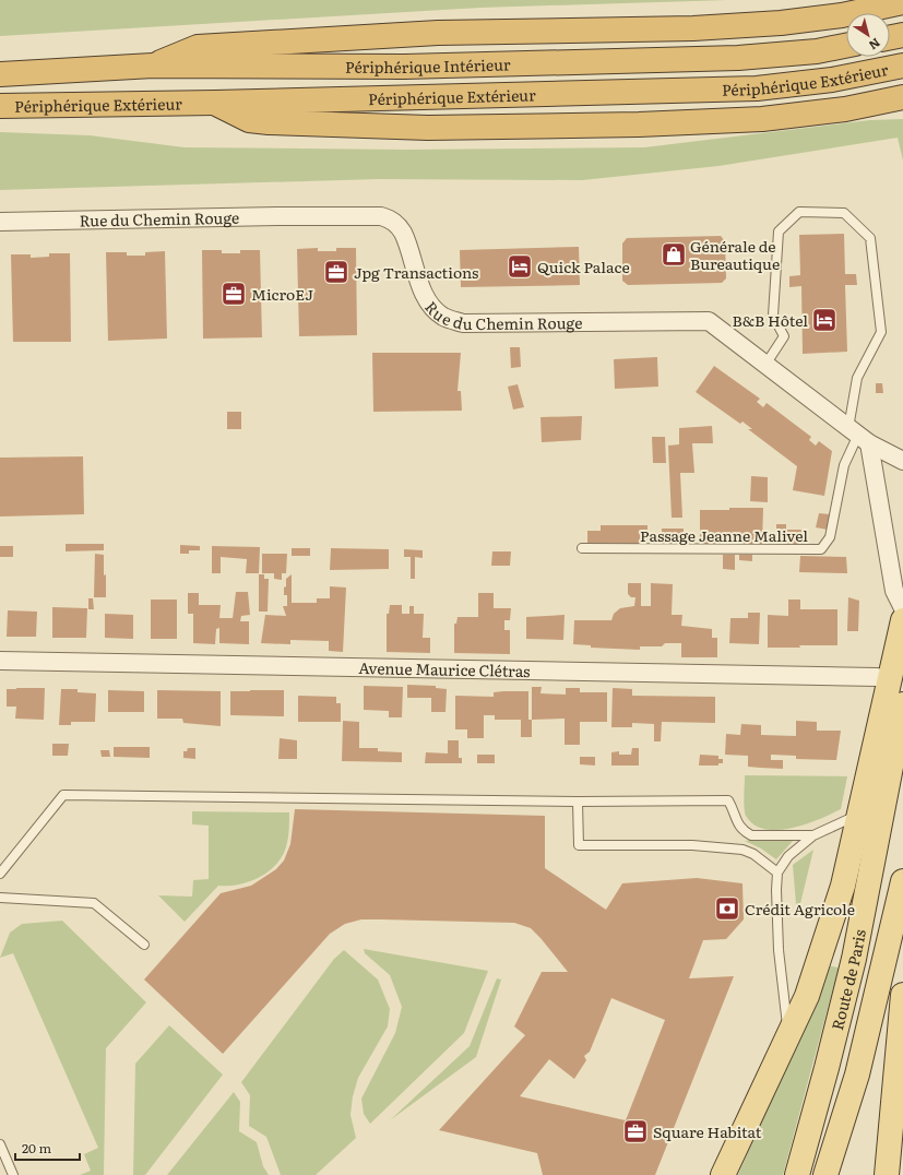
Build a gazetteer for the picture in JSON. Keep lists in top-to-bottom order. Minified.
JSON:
{"streets":{"highway":["Périphérique Intérieur","Périphérique Extérieur"],"main road":["Route de Paris"],"street":["Rue du Chemin Rouge","Avenue Maurice Clétras"],"lane":["Passage Jeanne Malivel"]},"crossings":[["Rue du Chemin Rouge","Passage Jeanne Malivel"]],"places":{"shop":["Générale de Bureautique"],"hotel":["Quick Palace","B&B Hôtel"],"office":["Jpg Transactions","MicroEJ","Square Habitat"],"bank":["Crédit Agricole"]},"scale_bar":"20 m","north":"bottom right"}
